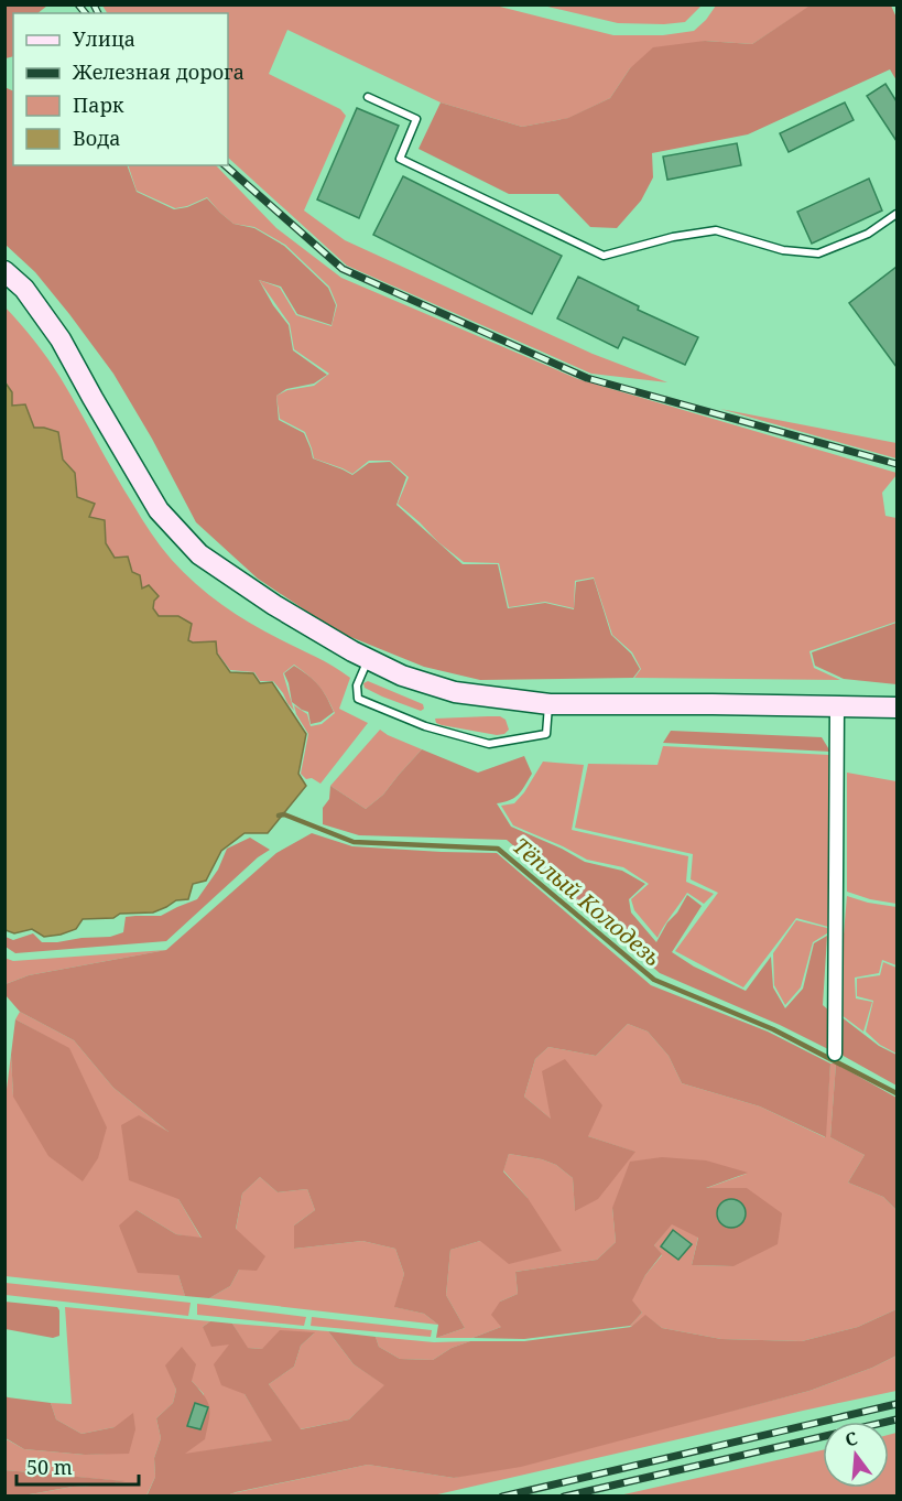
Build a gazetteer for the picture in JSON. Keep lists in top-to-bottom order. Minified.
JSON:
{"water":["Тёплый Колодезь"],"legend":["Улица","Железная дорога","Парк","Вода"],"scale_bar":"50 m","north":"top"}
